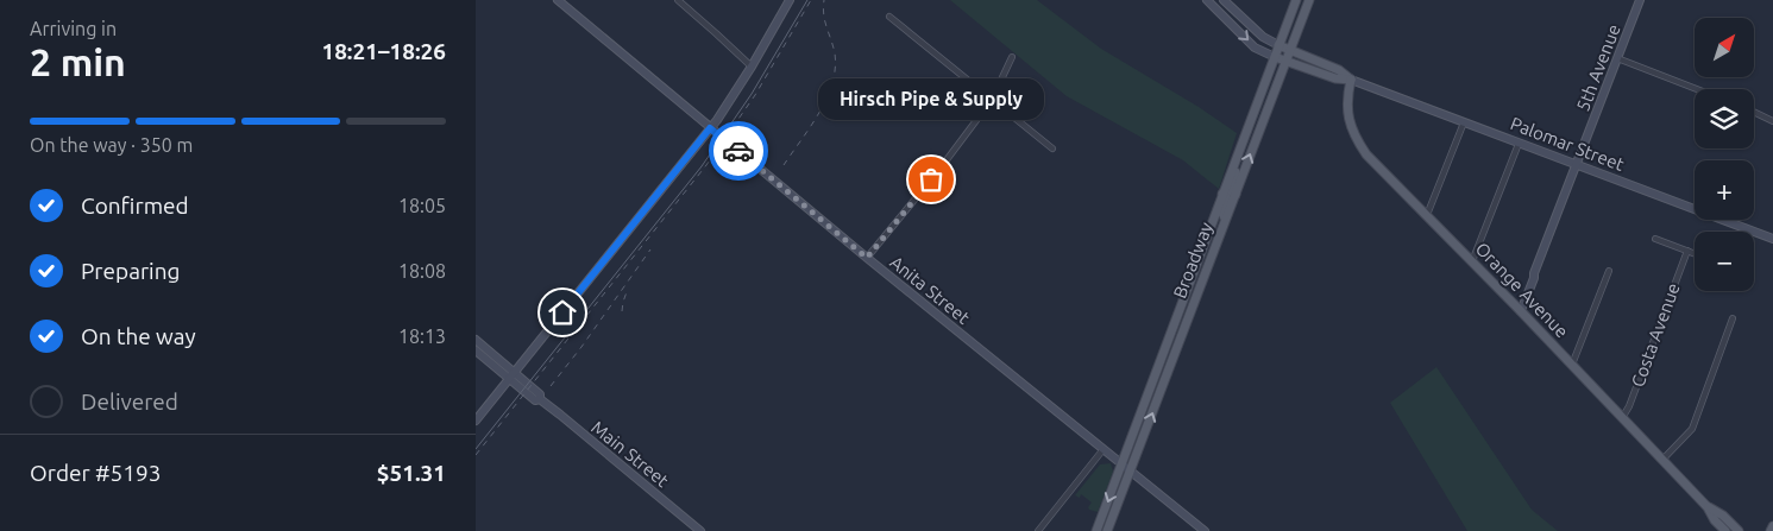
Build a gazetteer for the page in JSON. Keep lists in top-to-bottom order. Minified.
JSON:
{"streets":{"main road":["5th Avenue","Palomar Street","Broadway","Anita Street","Orange Avenue","Main Street"],"street":["Costa Avenue"]},"crossings":[["5th Avenue","Palomar Street"],["5th Avenue","Orange Avenue"],["Palomar Street","Broadway"],["Palomar Street","Orange Avenue"],["Broadway","Anita Street"],["Orange Avenue","Costa Avenue"]],"places":["Hirsch Pipe & Supply"],"north":"top right","page":{"heading":["2 min","Arriving in","18:21–18:26"],"panel":["Order #5193","$51.31"],"map_buttons":["+","−"],"bubble":"Hirsch Pipe & Supply","bar":"On the way · 350 m","list":[["Confirmed","18:05"],["Preparing","18:08"],["On the way","18:13"],"Delivered"]}}
